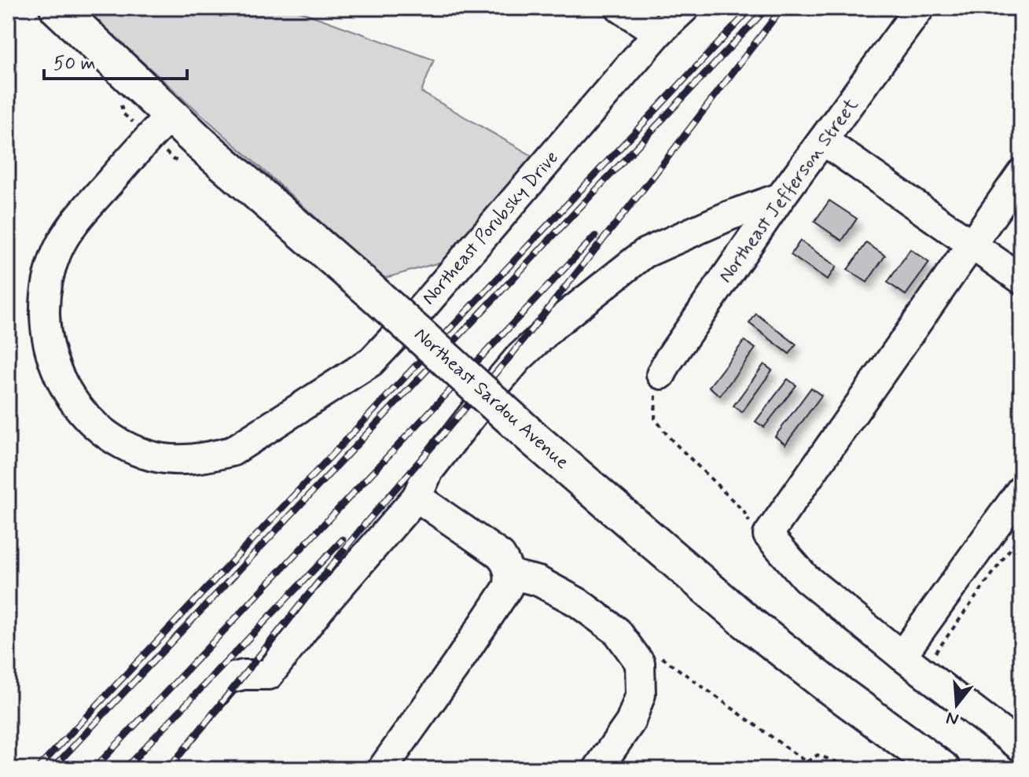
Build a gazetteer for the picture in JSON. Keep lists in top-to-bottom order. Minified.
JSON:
{"streets":{"main road":["Northeast Sardou Avenue"],"street":["Northeast Jefferson Street","Northeast Porubsky Drive"]},"crossings":[["Northeast Porubsky Drive","Northeast Sardou Avenue"]],"scale_bar":"50 m","north":"bottom"}
